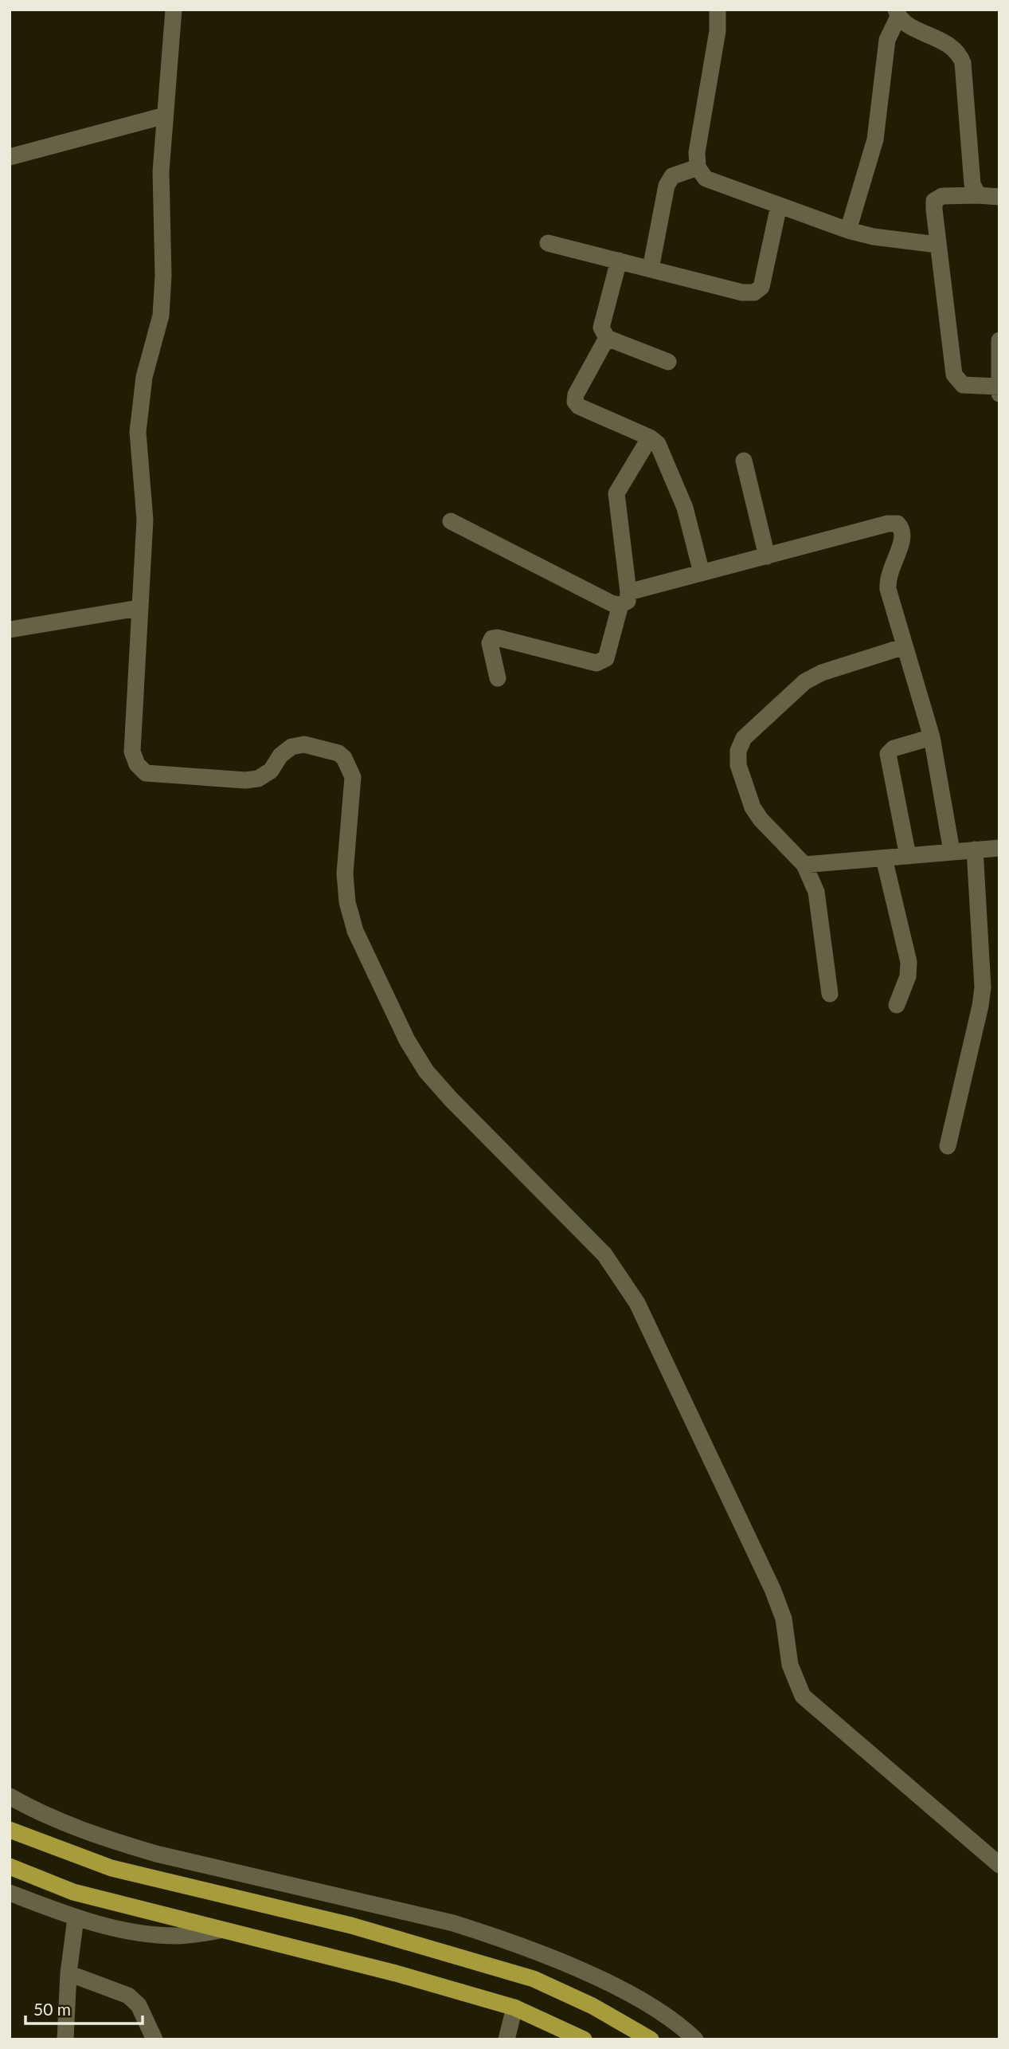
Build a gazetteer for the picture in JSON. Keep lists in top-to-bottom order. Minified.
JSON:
{"scale_bar":"50 m"}
